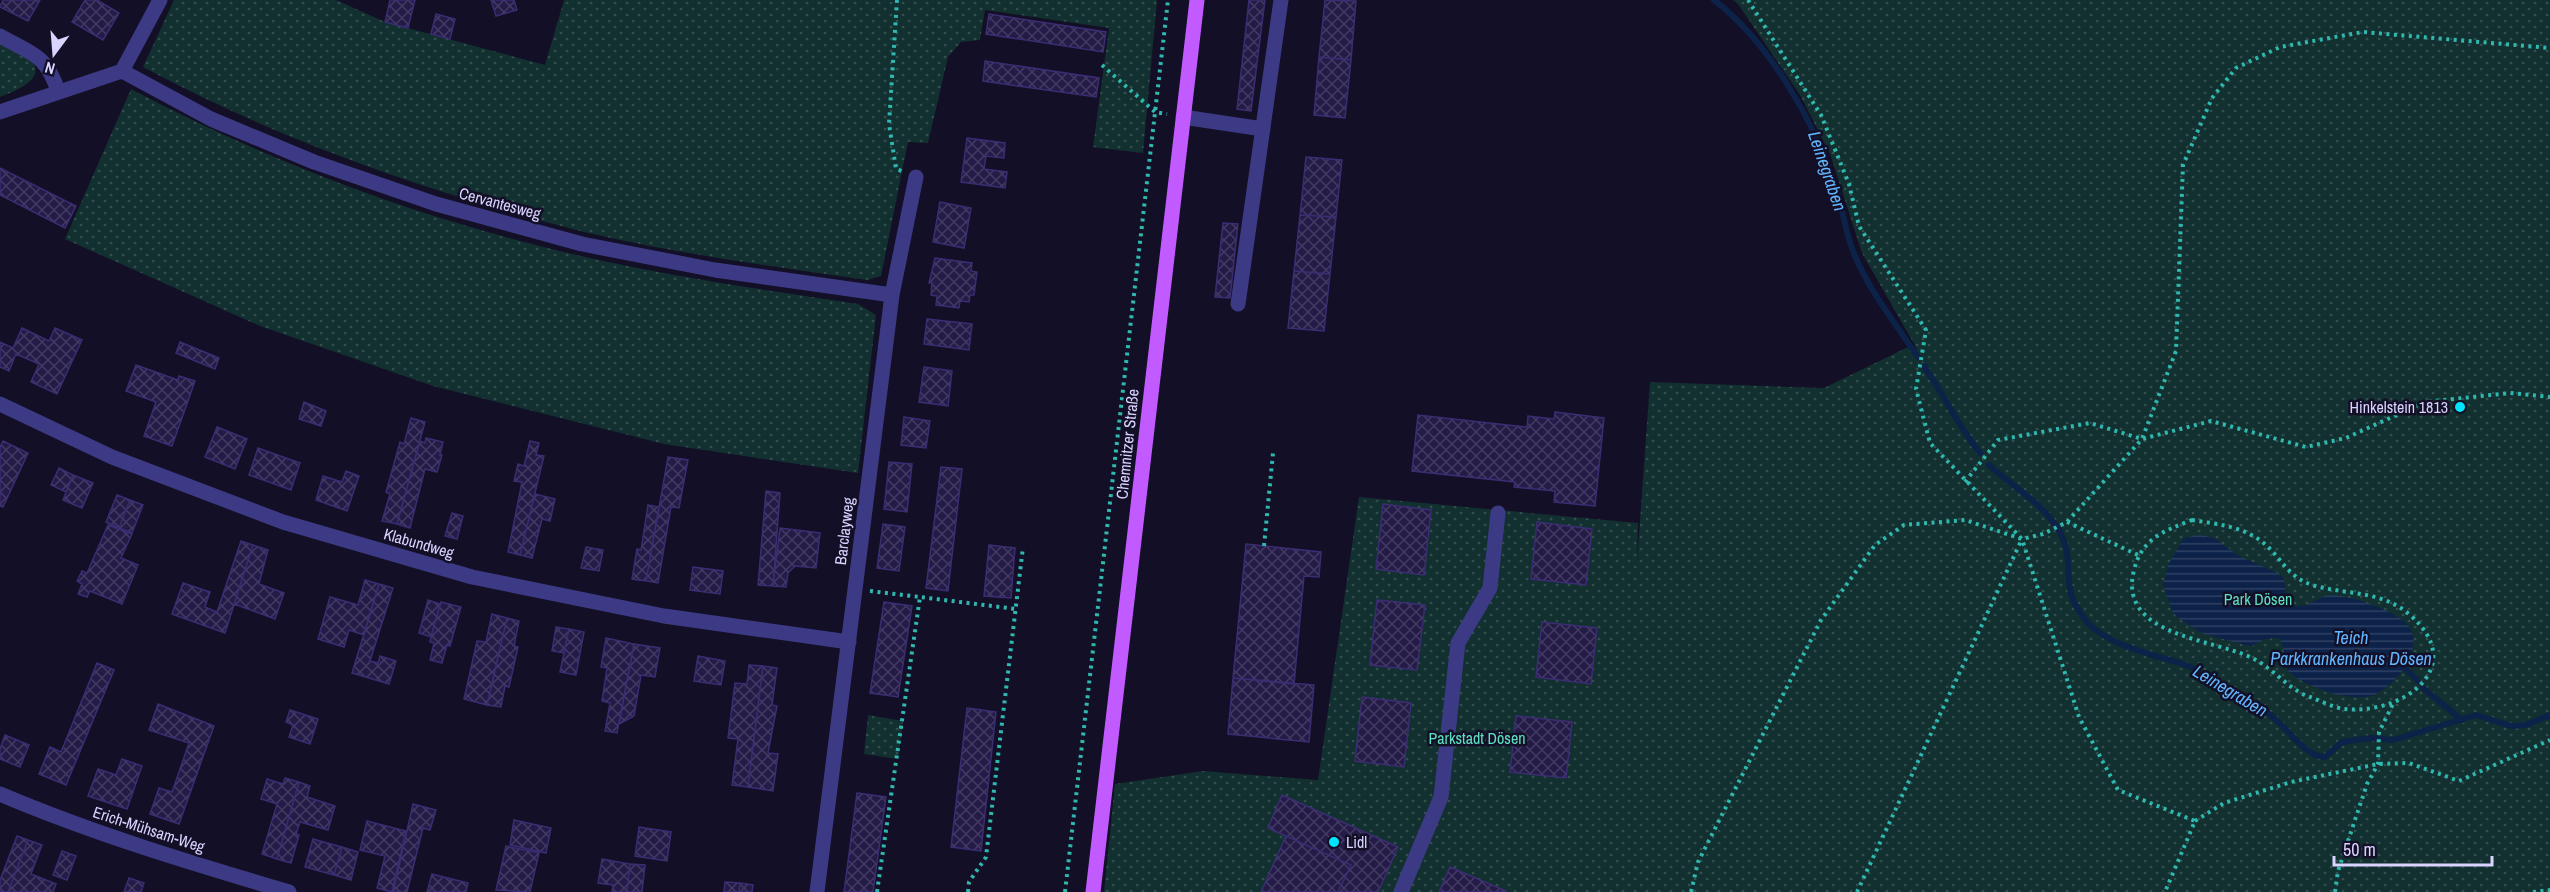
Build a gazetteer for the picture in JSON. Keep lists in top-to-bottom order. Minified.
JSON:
{"streets":{"main road":["Chemnitzer Straße"],"street":["Cervantesweg","Barclayweg","Klabundweg","Erich-Mühsam-Weg"]},"crossings":[["Cervantesweg","Barclayweg"],["Barclayweg","Klabundweg"]],"water":["Leinegraben","Teich Parkkrankenhaus Dösen"],"parks":["Park Dösen","Parkstadt Dösen"],"places":["Hinkelstein 1813","Lidl"],"scale_bar":"50 m","north":"bottom"}
